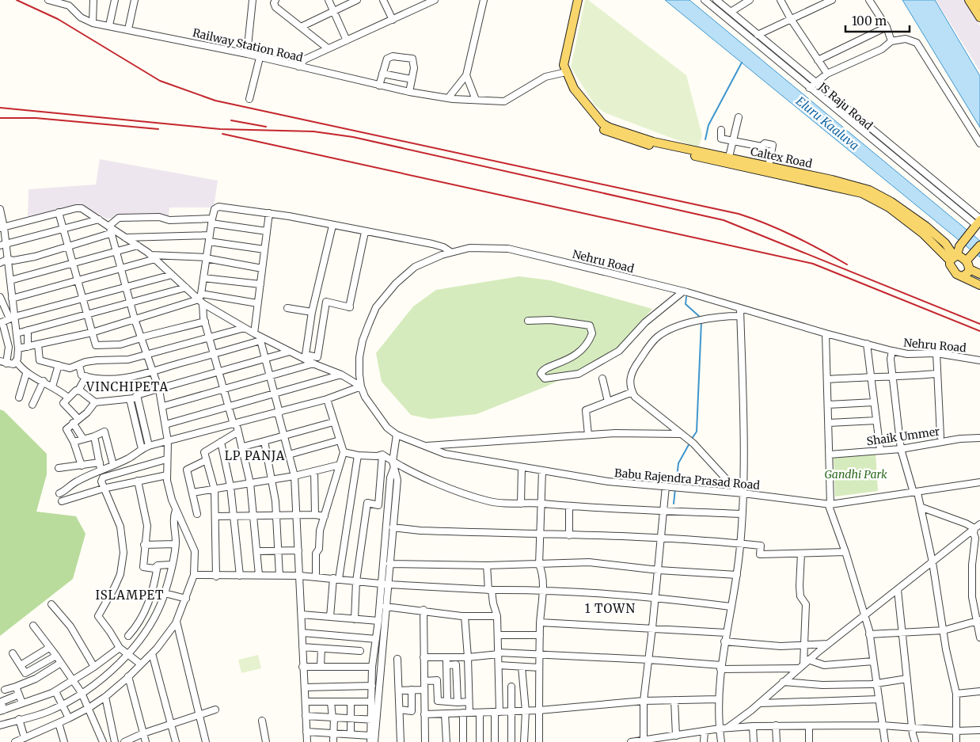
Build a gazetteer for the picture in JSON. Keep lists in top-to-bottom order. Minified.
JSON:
{"streets":{"main road":["Caltex Road"],"street":["Railway Station Road","JS Raju Road","Nehru Road","Shaik Ummer","Babu Rajendra Prasad Road"]},"crossings":[["Railway Station Road","Caltex Road"],["Nehru Road","Babu Rajendra Prasad Road"]],"districts":["VINCHIPETA","LP PANJA","ISLAMPET","1 TOWN"],"water":["Eluru Kaaluva"],"parks":["Gandhi Park"],"scale_bar":"100 m"}
